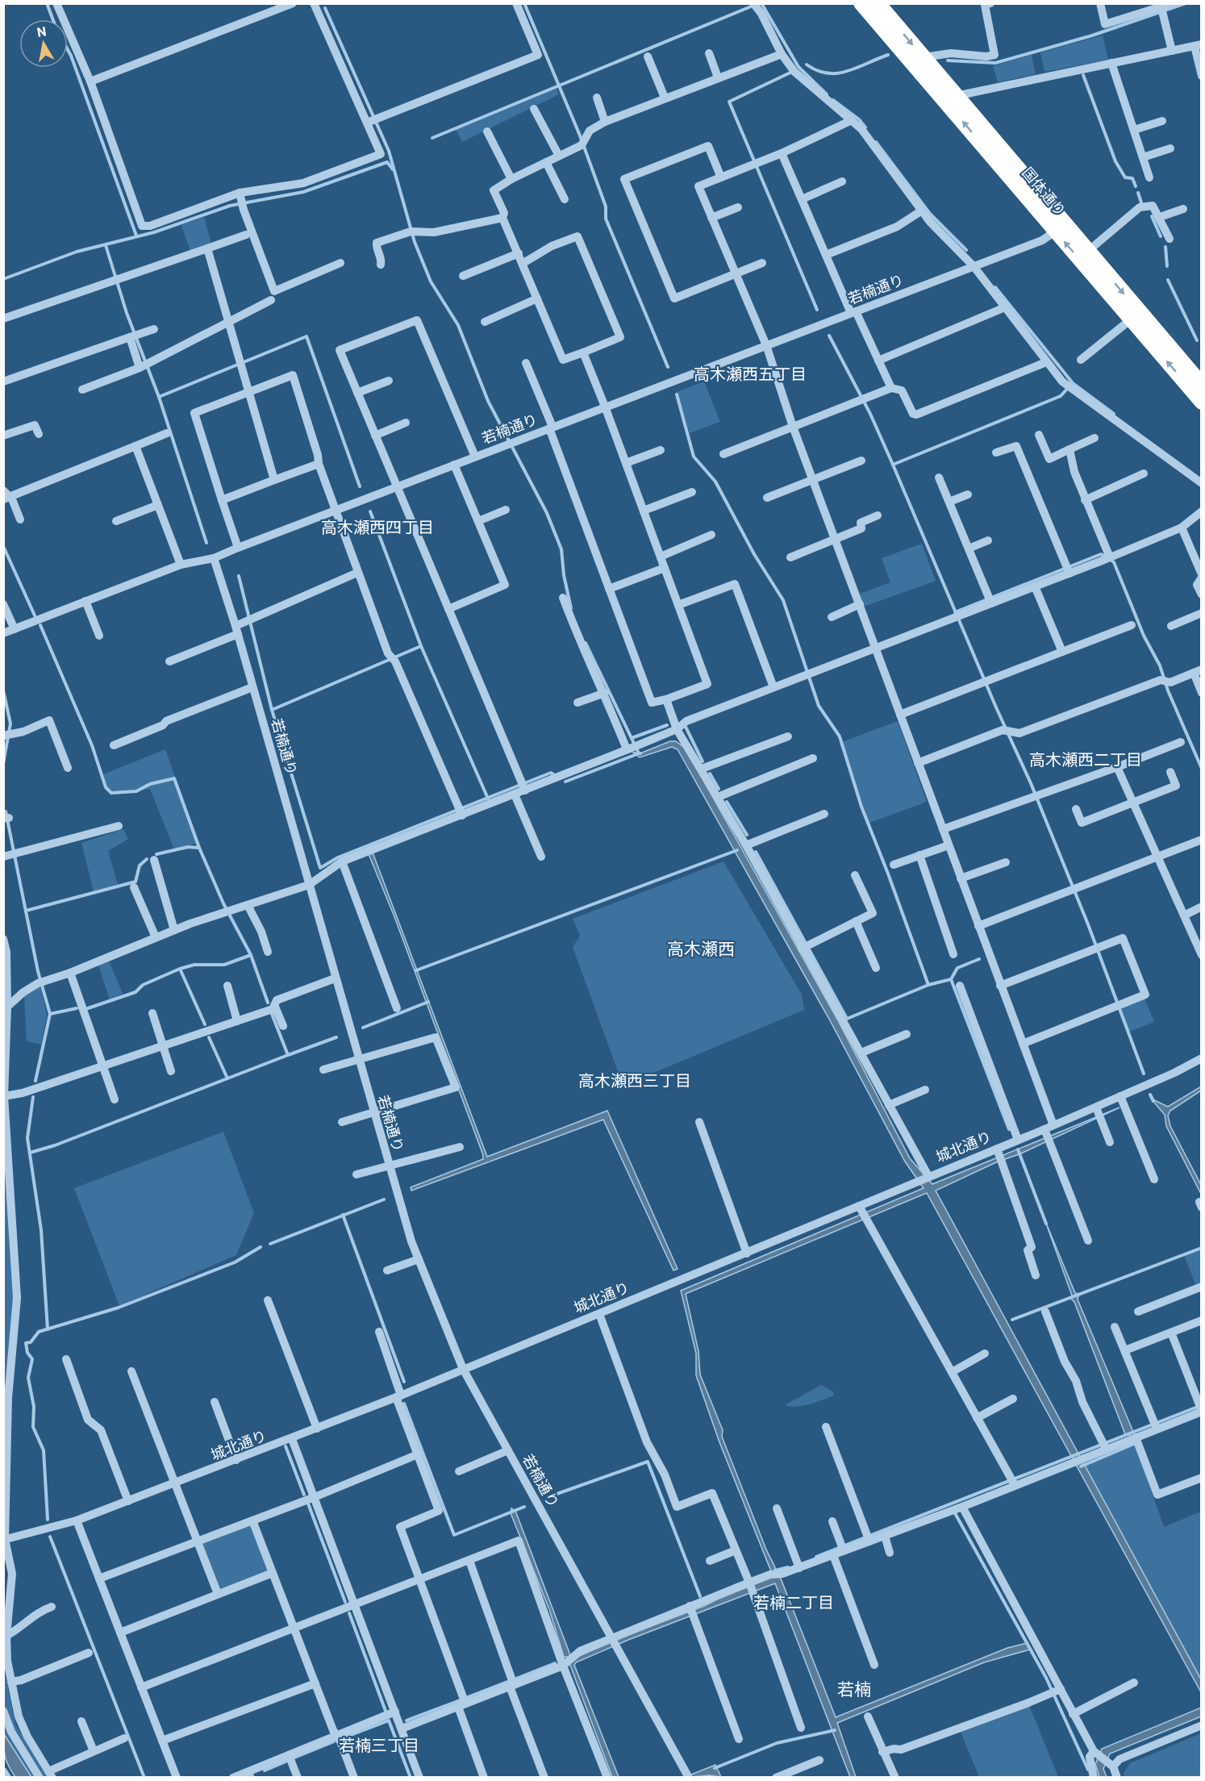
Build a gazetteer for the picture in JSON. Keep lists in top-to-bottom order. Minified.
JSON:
{"streets":{"highway":["国体通り"],"street":["若楠通り","城北通り"]},"crossings":[["国体通り","若楠通り"],["若楠通り","城北通り"]],"districts":["高木瀬西五丁目","高木瀬西四丁目","高木瀬西二丁目","高木瀬西","高木瀬西三丁目","若楠二丁目","若楠","若楠三丁目"],"north":"top"}
